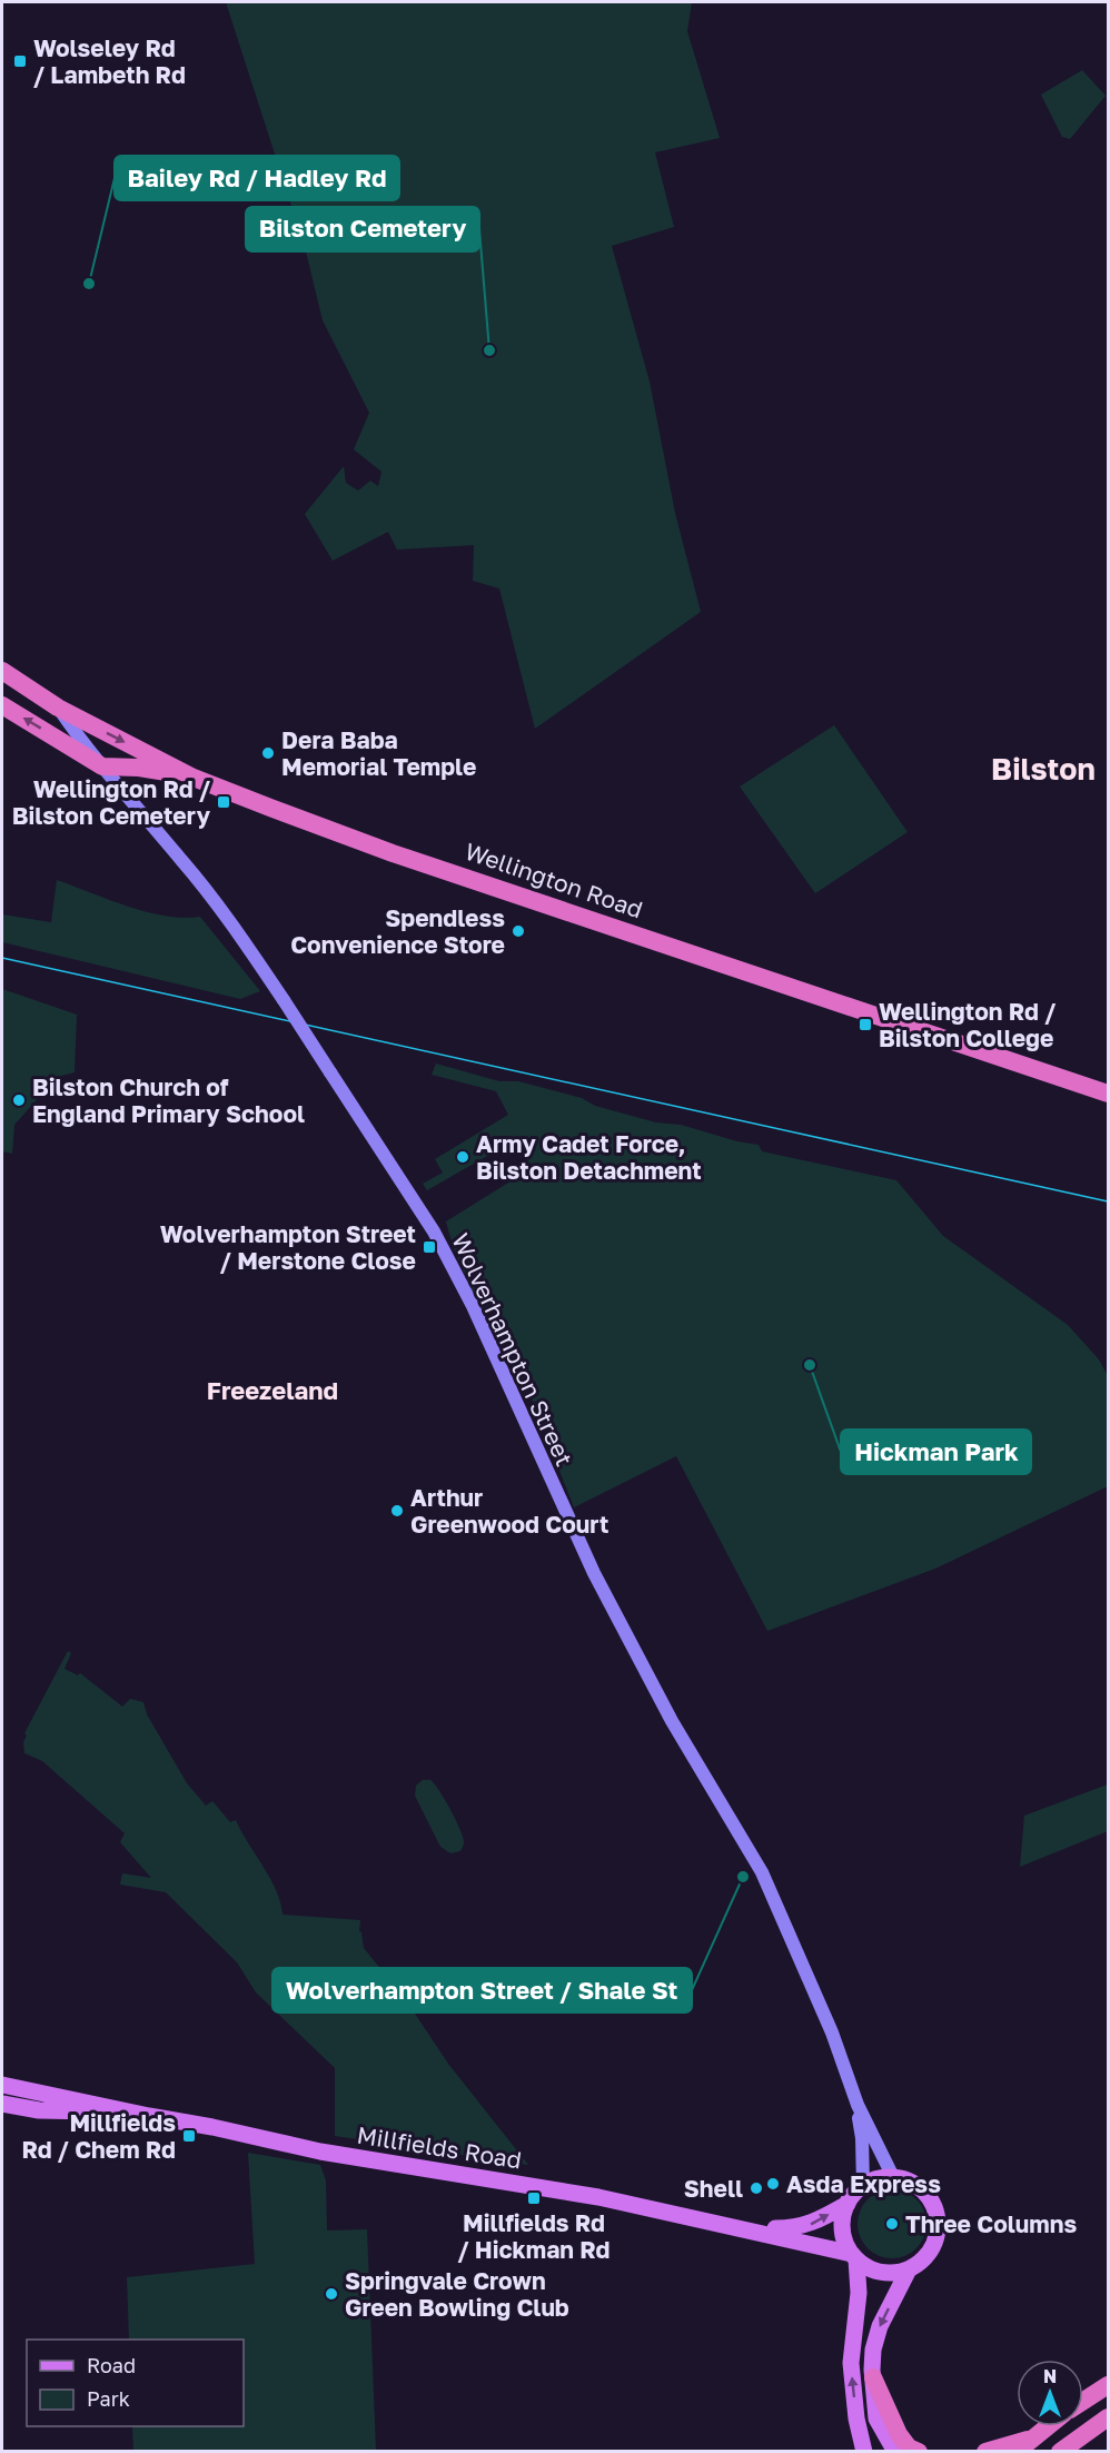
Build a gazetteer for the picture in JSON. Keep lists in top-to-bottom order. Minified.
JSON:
{"streets":{"highway":["Wellington Road"],"main road":["Wolverhampton Street","Millfields Road"]},"crossings":[["Wellington Road","Wolverhampton Street"]],"districts":["Bilston","Freezeland"],"places":{"transit":["Wolseley Rd / Lambeth Rd","Wellington Rd / Bilston Cemetery","Wellington Rd / Bilston College","Wolverhampton Street / Merstone Close","Millfields Rd / Chem Rd","Millfields Rd / Hickman Rd"],"other":["Bailey Rd / Hadley Rd","Bilston Cemetery","Dera Baba Memorial Temple","Spendless Convenience Store","Bilston Church of England Primary School","Army Cadet Force, Bilston Detachment","Hickman Park","Arthur Greenwood Court","Wolverhampton Street / Shale St","Asda Express","Shell","Three Columns","Springvale Crown Green Bowling Club"]},"legend":["Road","Park"],"north":"top"}
